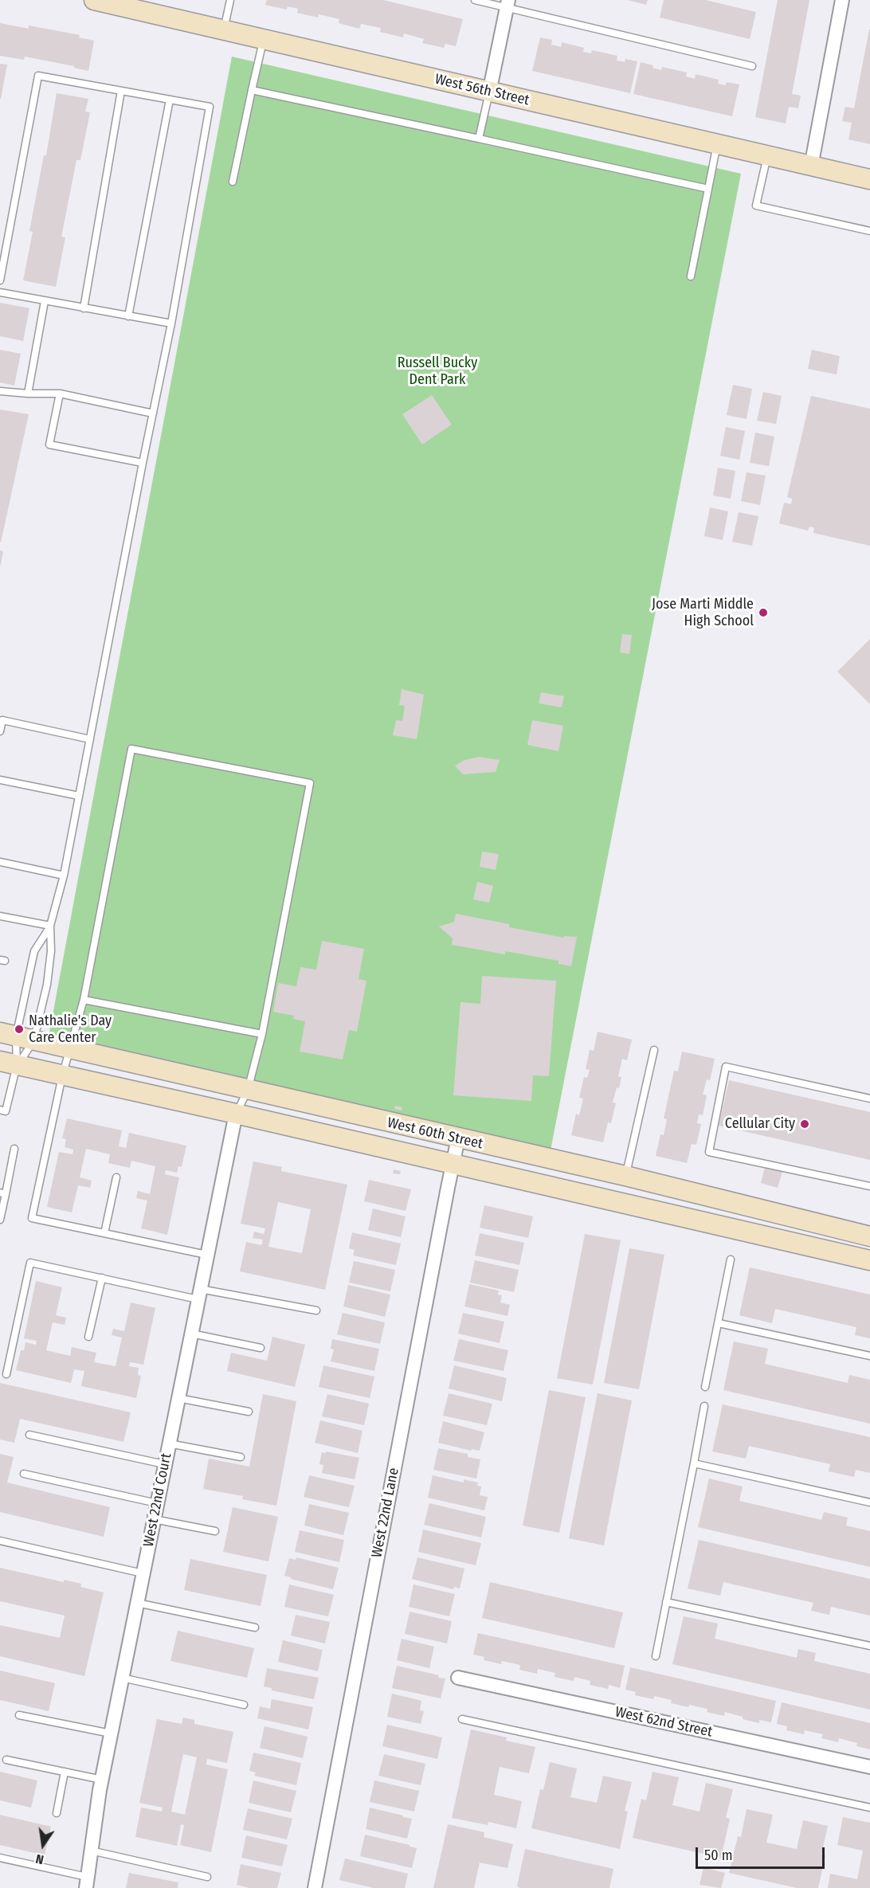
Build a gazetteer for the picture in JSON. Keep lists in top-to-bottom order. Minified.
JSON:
{"streets":{"street":["West 56th Street","West 60th Street","West 22nd Court","West 22nd Lane","West 62nd Street"]},"crossings":[["West 60th Street","West 22nd Court"],["West 60th Street","West 22nd Lane"]],"parks":["Russell Bucky Dent Park"],"places":["Jose Marti Middle High School","Nathalie's Day Care Center","Cellular City"],"scale_bar":"50 m","north":"bottom"}
